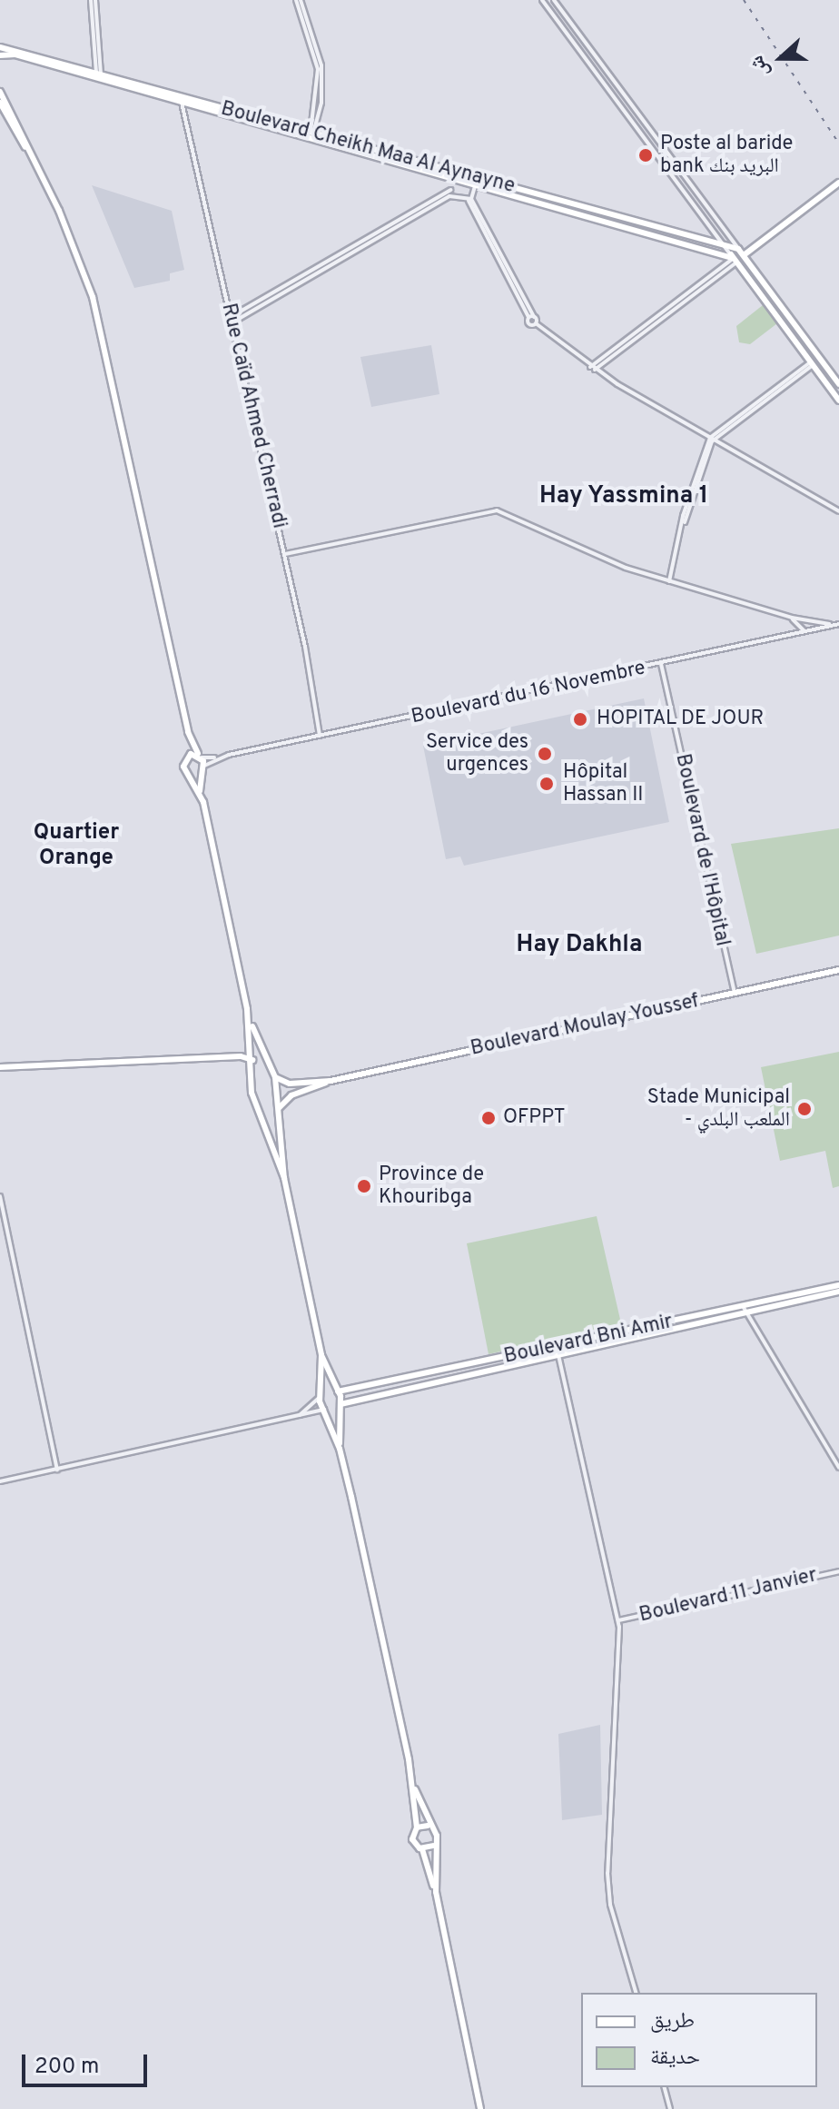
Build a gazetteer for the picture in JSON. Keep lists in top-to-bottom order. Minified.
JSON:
{"streets":{"main road":["Boulevard Cheikh Maa Al Aynayne","Boulevard Moulay Youssef","Boulevard Bni Amir"],"street":["Rue Caïd Ahmed Cherradi","Boulevard du 16 Novembre","Boulevard de l'Hôpital","Boulevard 11 Janvier"]},"crossings":[["Boulevard Cheikh Maa Al Aynayne","Rue Caïd Ahmed Cherradi"],["Rue Caïd Ahmed Cherradi","Boulevard du 16 Novembre"],["Boulevard du 16 Novembre","Boulevard de l'Hôpital"],["Boulevard de l'Hôpital","Boulevard Moulay Youssef"]],"districts":["Hay Yassmina 1","Quartier Orange","Hay Dakhla"],"places":["Poste al baride bank البريد بنك","HOPITAL DE JOUR","Service des urgences","Hôpital Hassan II","Stade Municipal - الملعب البلدي","OFPPT","Province de Khouribga"],"legend":["طريق","حديقة"],"scale_bar":"200 m","north":"left"}
